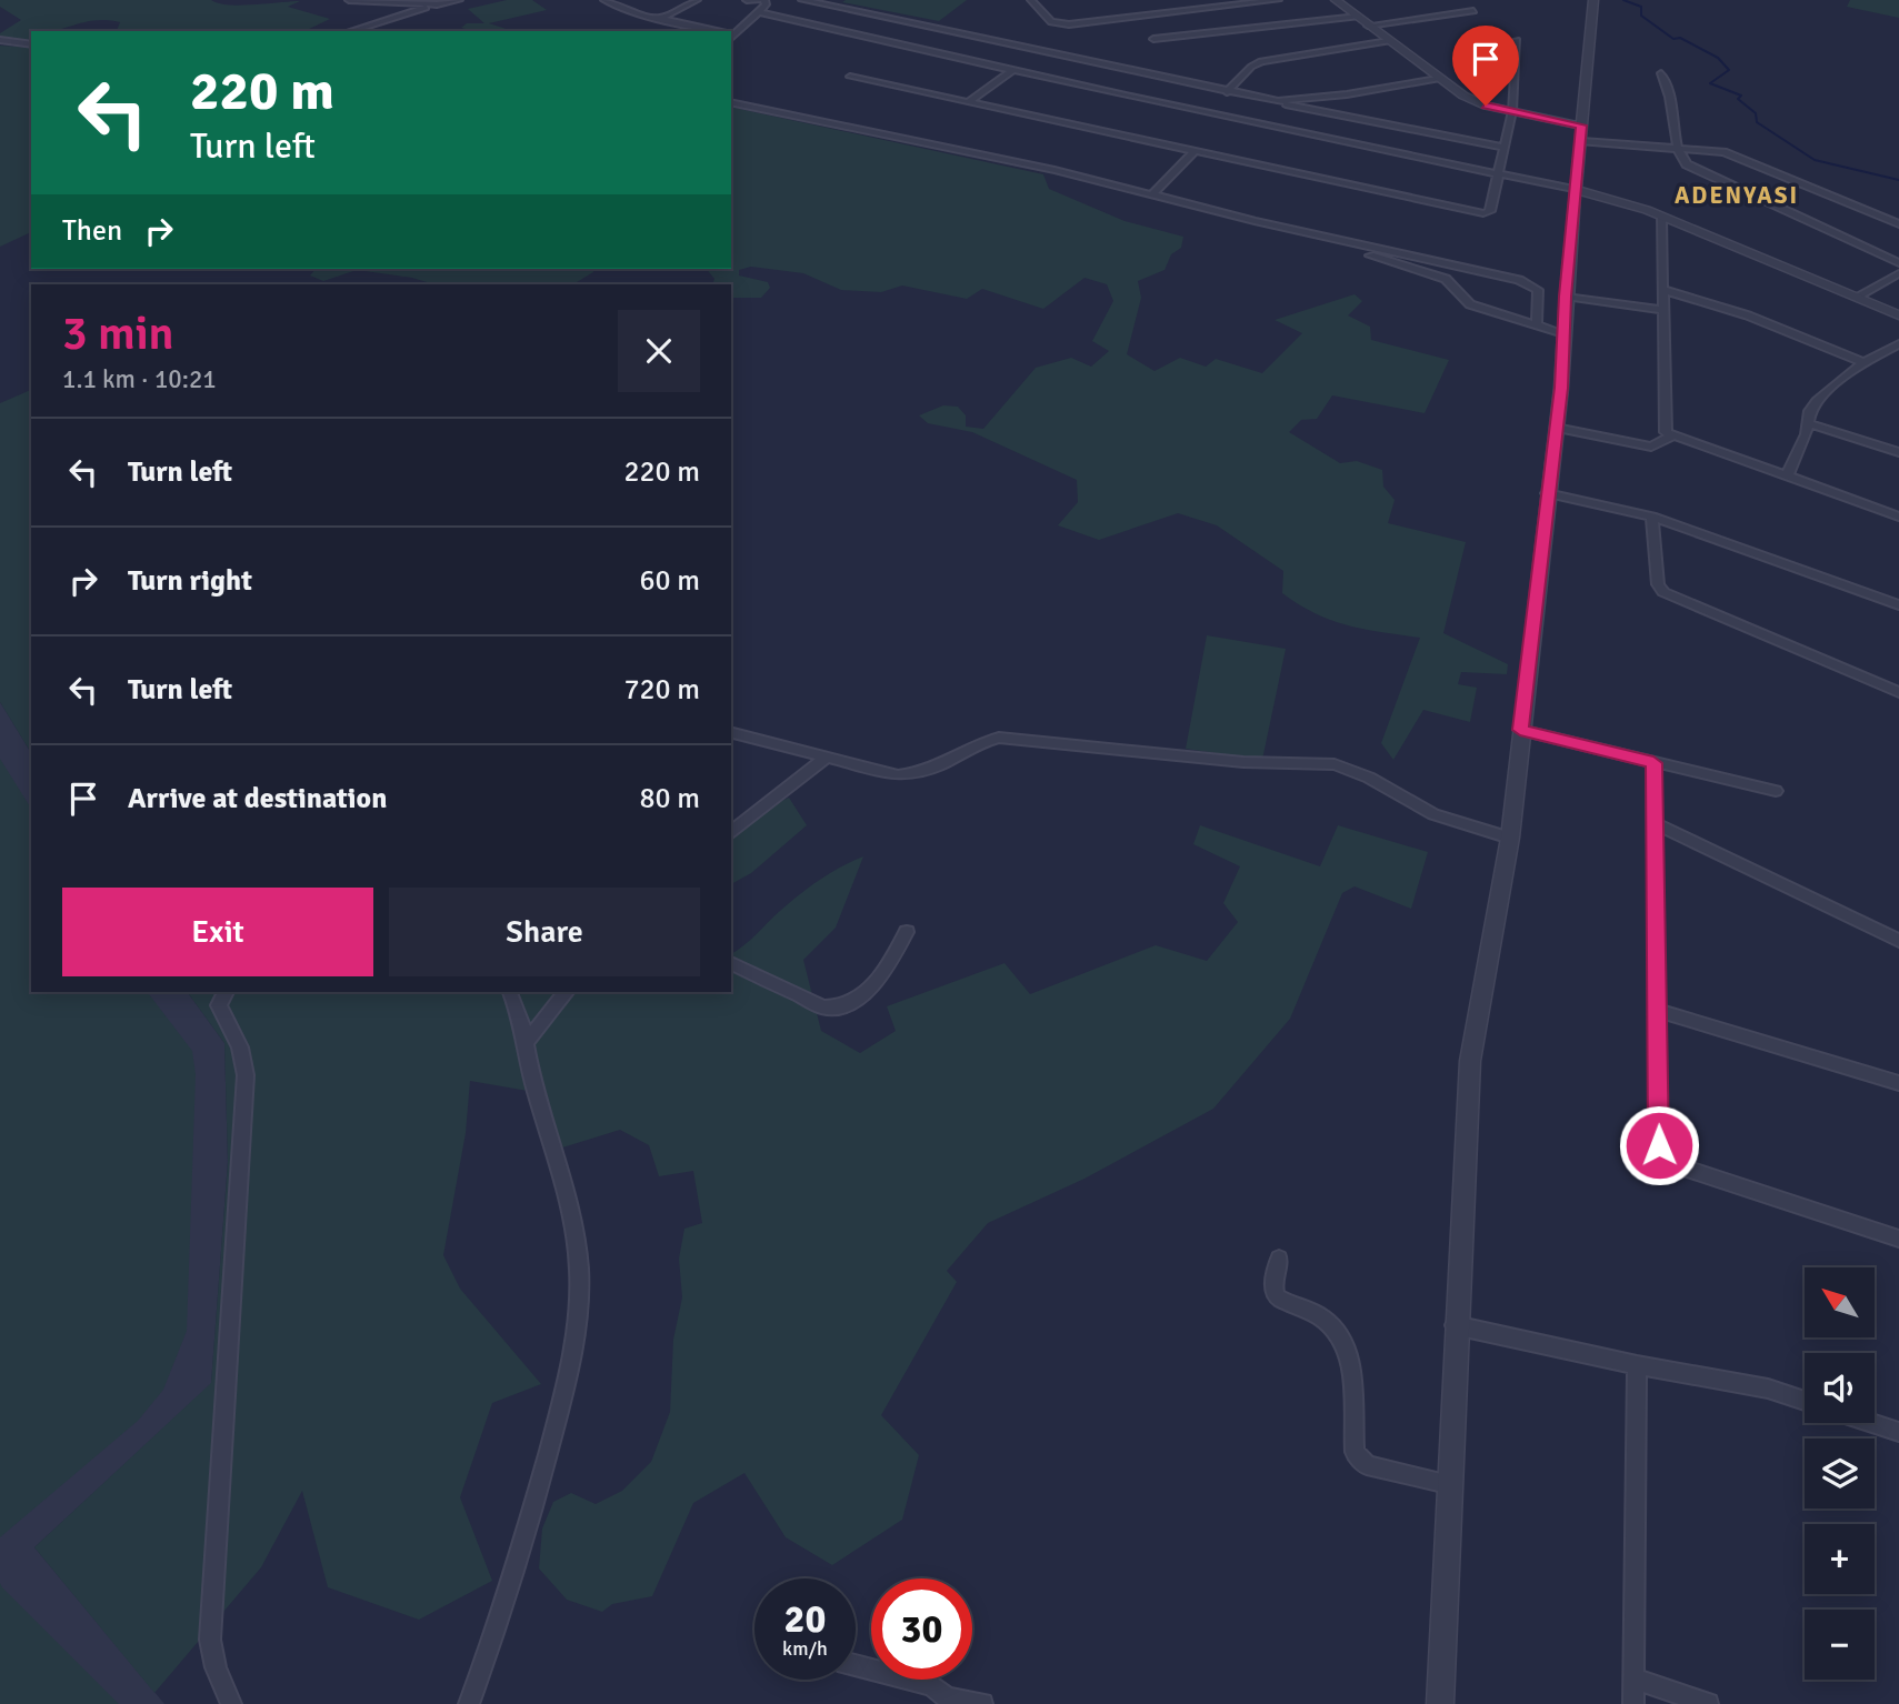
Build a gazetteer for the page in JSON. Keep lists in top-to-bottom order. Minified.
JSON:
{"districts":["ADENYASI"],"north":"top left","page":{"turn":["220 m","Turn left"],"then":"Then","heading":["3 min","1.1 km · 10:21"],"list":[{"name":"Turn left","value":"220 m"},{"name":"Turn right","value":"60 m"},{"name":"Turn left","value":"720 m"},{"name":"Arrive at destination","value":"80 m"}],"buttons":["Exit","Share"],"map_buttons":["+","−"],"speed":"20 km/h","limit":"30"}}
